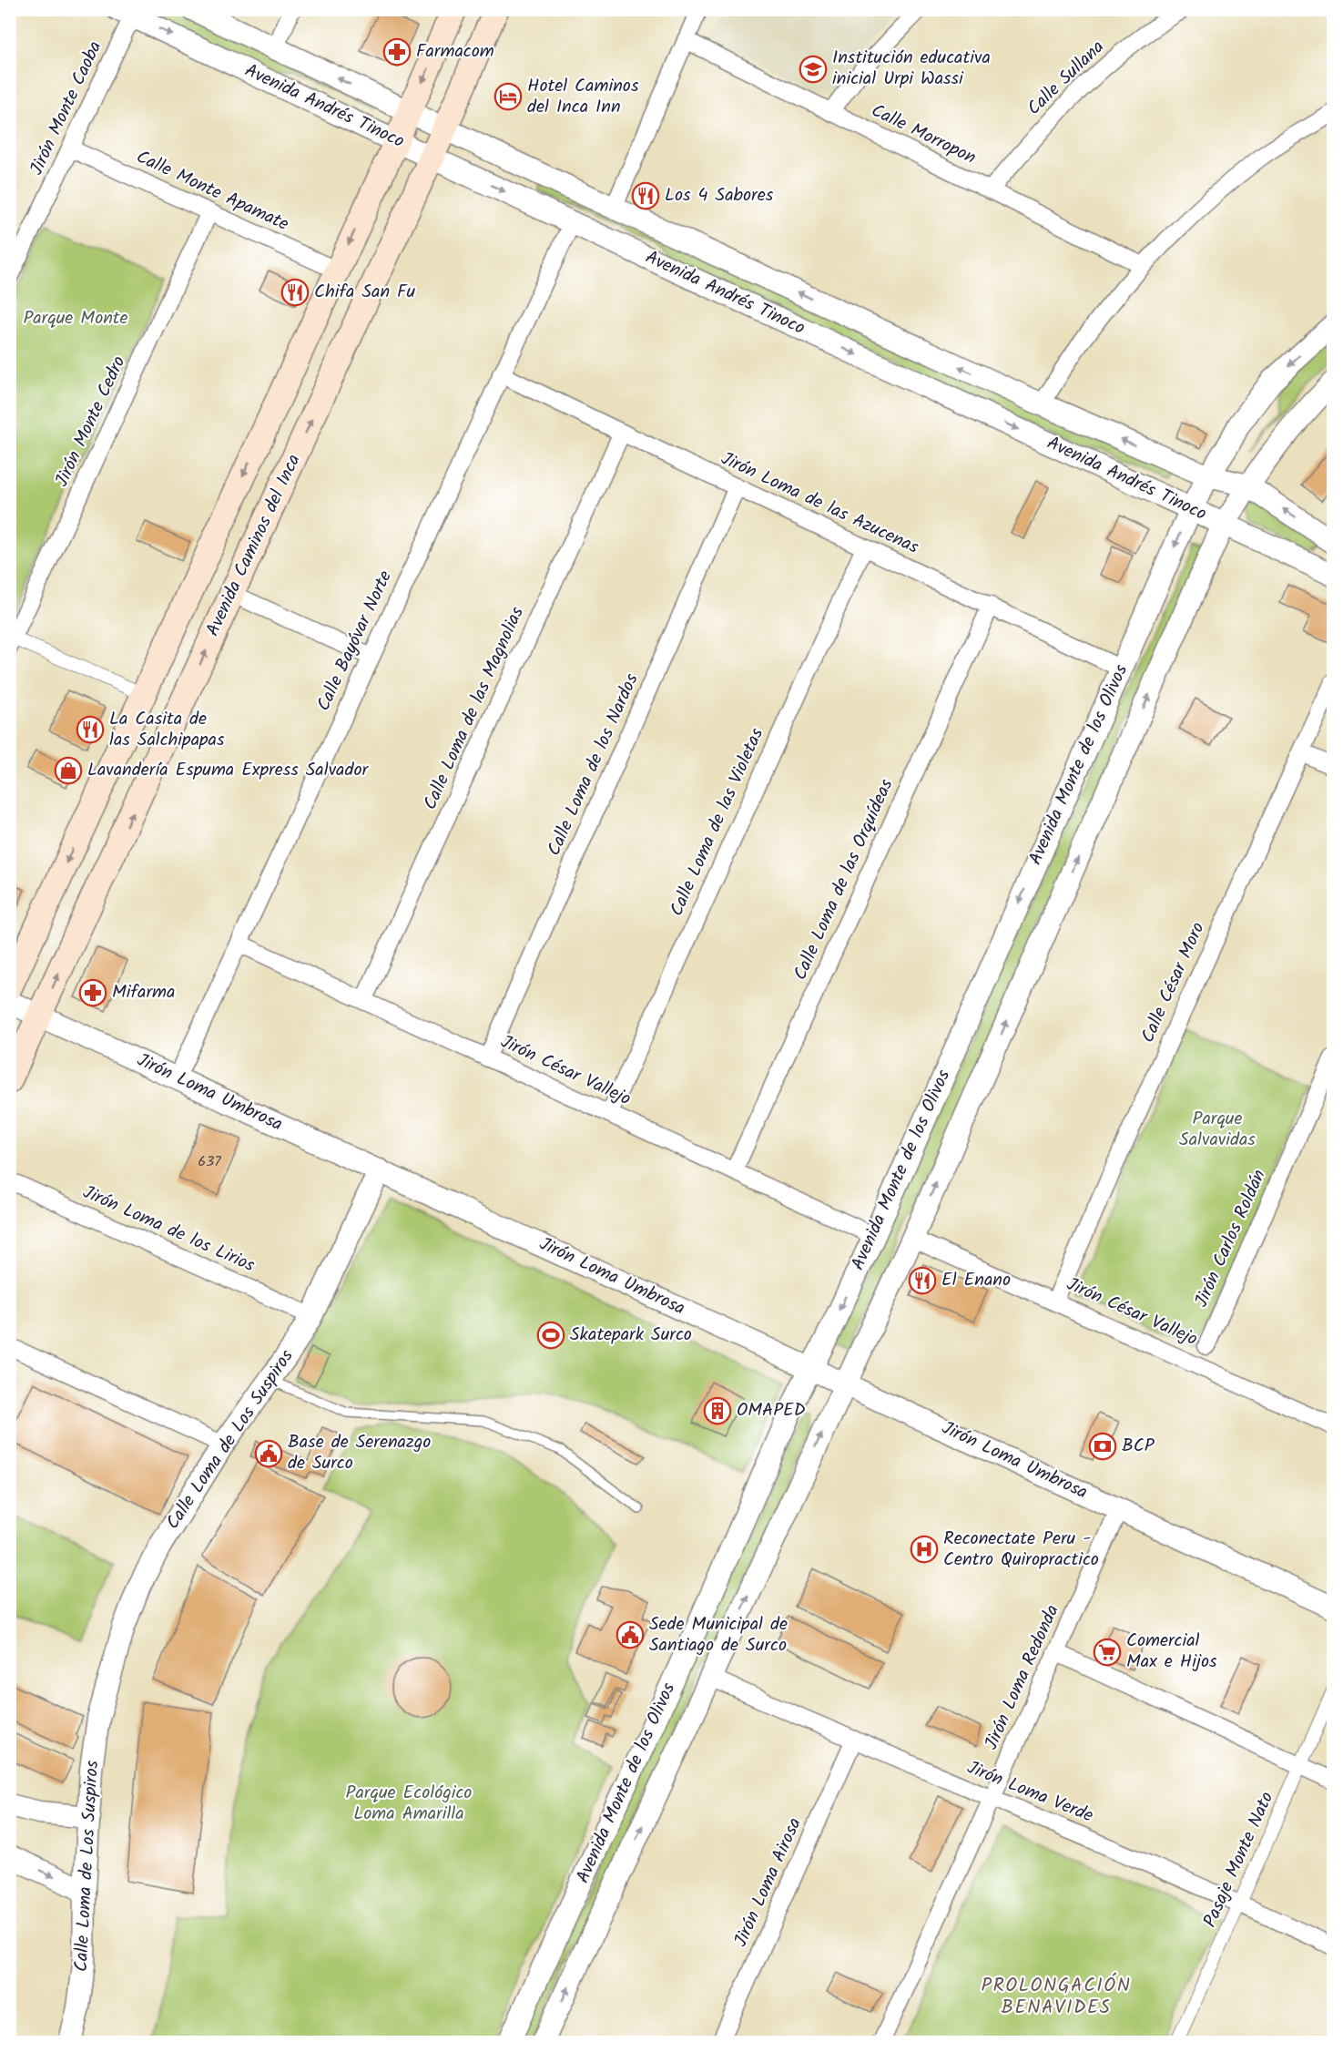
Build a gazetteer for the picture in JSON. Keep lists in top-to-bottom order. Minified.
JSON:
{"streets":{"main road":["Avenida Caminos del Inca"],"street":["Calle Sullana","Avenida Andrés Tinoco","Jirón Monte Caoba","Calle Morropon","Calle Monte Apamate","Jirón Monte Cedro","Jirón Loma de las Azucenas","Calle Bayóvar Norte","Calle Loma de las Magnolias","Calle Loma de los Nardos","Avenida Monte de los Olivos","Calle Loma de las Violetas","Calle Loma de las Orquídeas","Calle César Moro","Jirón César Vallejo","Jirón Loma Umbrosa","Jirón Loma de los Lirios","Jirón Carlos Roldán","Calle Loma de Los Suspiros","Jirón Loma Redonda","Jirón Loma Verde","Pasaje Monte Nato","Jirón Loma Airosa"]},"crossings":[["Calle Sullana","Calle Morropon"],["Avenida Andrés Tinoco","Jirón Monte Caoba"],["Avenida Andrés Tinoco","Avenida Caminos del Inca"],["Avenida Andrés Tinoco","Calle Bayóvar Norte"],["Avenida Andrés Tinoco","Avenida Monte de los Olivos"],["Jirón Monte Caoba","Calle Monte Apamate"],["Calle Monte Apamate","Jirón Monte Cedro"],["Jirón Loma de las Azucenas","Calle Bayóvar Norte"],["Jirón Loma de las Azucenas","Calle Loma de las Magnolias"],["Jirón Loma de las Azucenas","Calle Loma de los Nardos"],["Jirón Loma de las Azucenas","Avenida Monte de los Olivos"],["Jirón Loma de las Azucenas","Calle Loma de las Violetas"],["Jirón Loma de las Azucenas","Calle Loma de las Orquídeas"],["Avenida Caminos del Inca","Jirón Loma Umbrosa"],["Calle Bayóvar Norte","Jirón César Vallejo"],["Calle Bayóvar Norte","Jirón Loma Umbrosa"],["Calle Loma de las Magnolias","Jirón César Vallejo"],["Calle Loma de los Nardos","Jirón César Vallejo"],["Avenida Monte de los Olivos","Jirón César Vallejo"],["Avenida Monte de los Olivos","Jirón Loma Umbrosa"],["Avenida Monte de los Olivos","Jirón Loma Verde"],["Calle Loma de las Violetas","Jirón César Vallejo"],["Calle Loma de las Orquídeas","Jirón César Vallejo"],["Calle César Moro","Jirón César Vallejo"],["Jirón Loma Umbrosa","Calle Loma de Los Suspiros"],["Jirón Loma Umbrosa","Jirón Loma Redonda"],["Jirón Loma de los Lirios","Calle Loma de Los Suspiros"],["Jirón Loma Redonda","Jirón Loma Verde"],["Jirón Loma Verde","Pasaje Monte Nato"],["Jirón Loma Verde","Jirón Loma Airosa"]],"districts":["PROLONGACIÓN BENAVIDES"],"parks":["Parque Monte","Parque Salvavidas","Parque Ecológico Loma Amarilla"],"places":{"pharmacy":["Farmacom","Mifarma"],"school or university":["Institución educativa inicial Urpi Wassi"],"hotel":["Hotel Caminos del Inca Inn"],"restaurant":["Los 4 Sabores","Chifa San Fu","La Casita de las Salchipapas","El Enano"],"shop":["Lavandería Espuma Express Salvador"],"sports":["Skatepark Surco"],"building":["OMAPED"],"bank":["BCP"],"public building":["Base de Serenazgo de Surco","Sede Municipal de Santiago de Surco"],"hospital":["Reconectate Peru - Centro Quiropractico"],"supermarket":["Comercial Max e Hijos"]},"house_numbers":["637"]}
